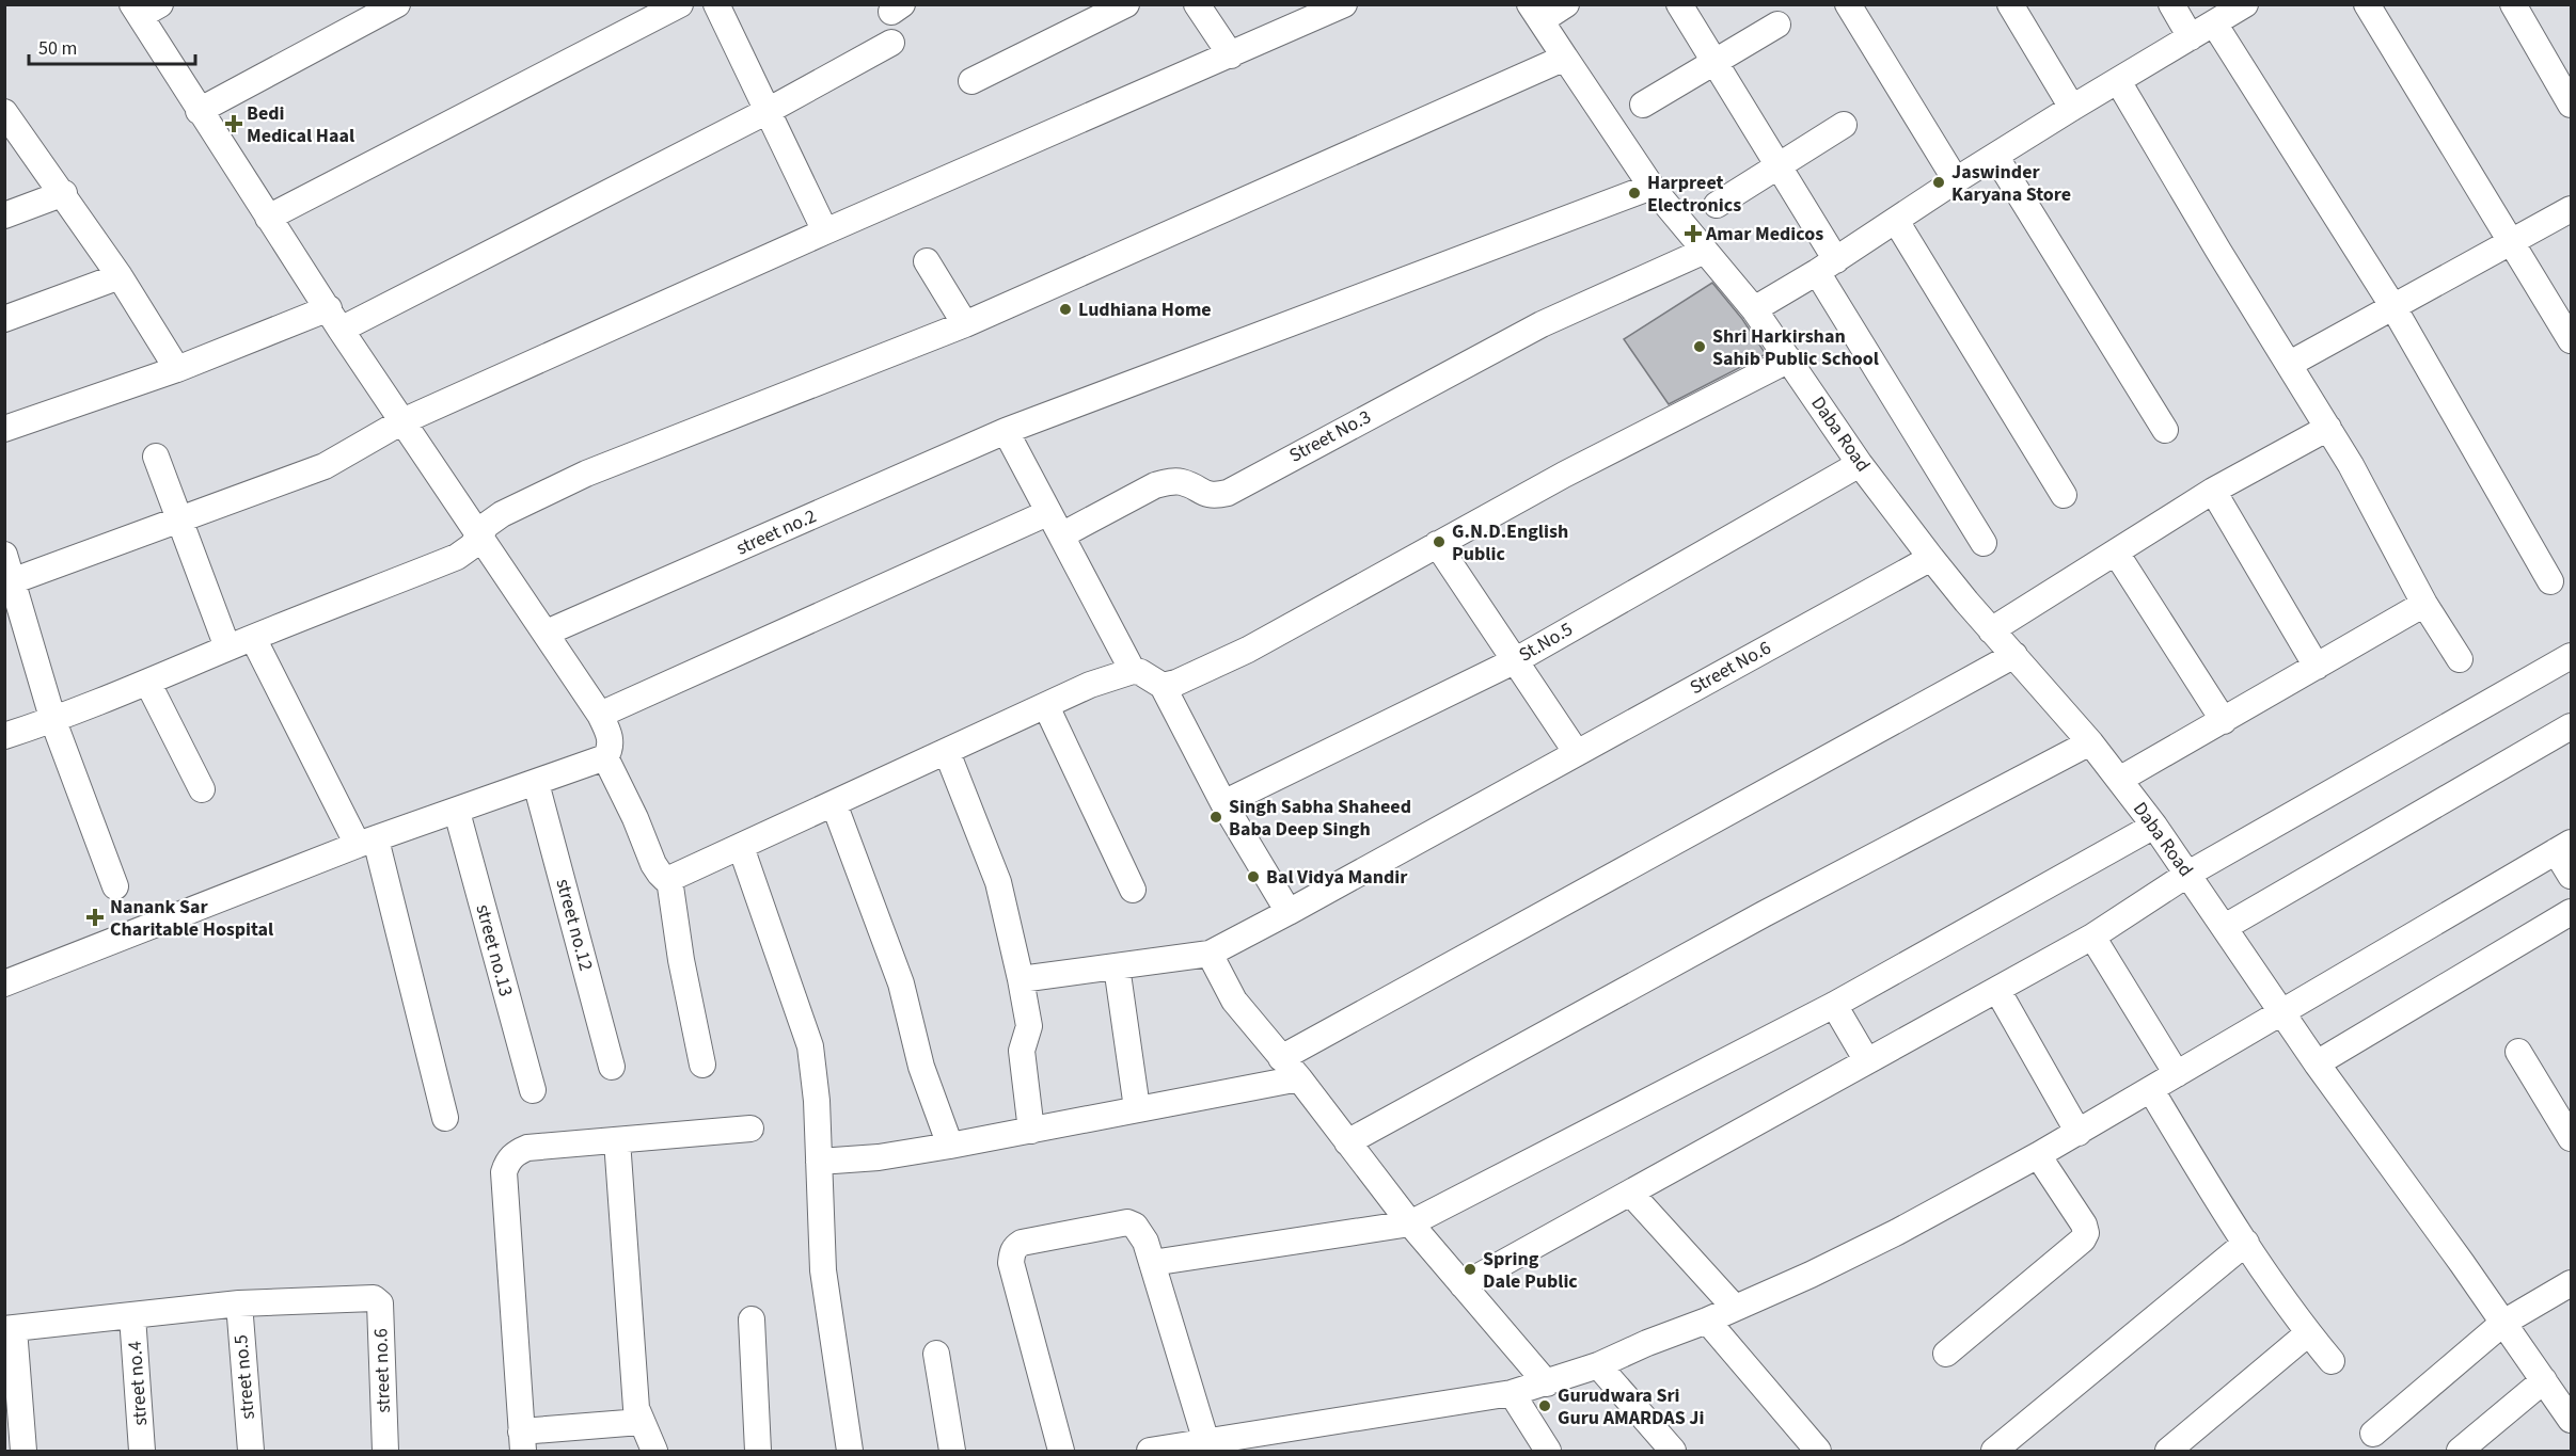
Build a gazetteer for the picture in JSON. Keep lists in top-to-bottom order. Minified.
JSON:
{"streets":{"street":["Daba Road","Street No.3","street no.2","St.No.5","Street No.6","street no.12","street no.13","street no.6","street no.5","street no.4"]},"crossings":[["Daba Road","Street No.3"],["Daba Road","street no.2"],["Daba Road","St.No.5"],["Daba Road","Street No.6"],["street no.6","street no.5"]],"places":{"health":["Bedi Medical Haal","Amar Medicos","Nanank Sar Charitable Hospital"],"other":["Jaswinder Karyana Store","Harpreet Electronics","Ludhiana Home","Shri Harkirshan Sahib Public School","G.N.D.English Public","Singh Sabha Shaheed Baba Deep Singh","Bal Vidya Mandir","Spring Dale Public","Gurudwara Sri Guru AMARDAS Ji"]},"scale_bar":"50 m"}
